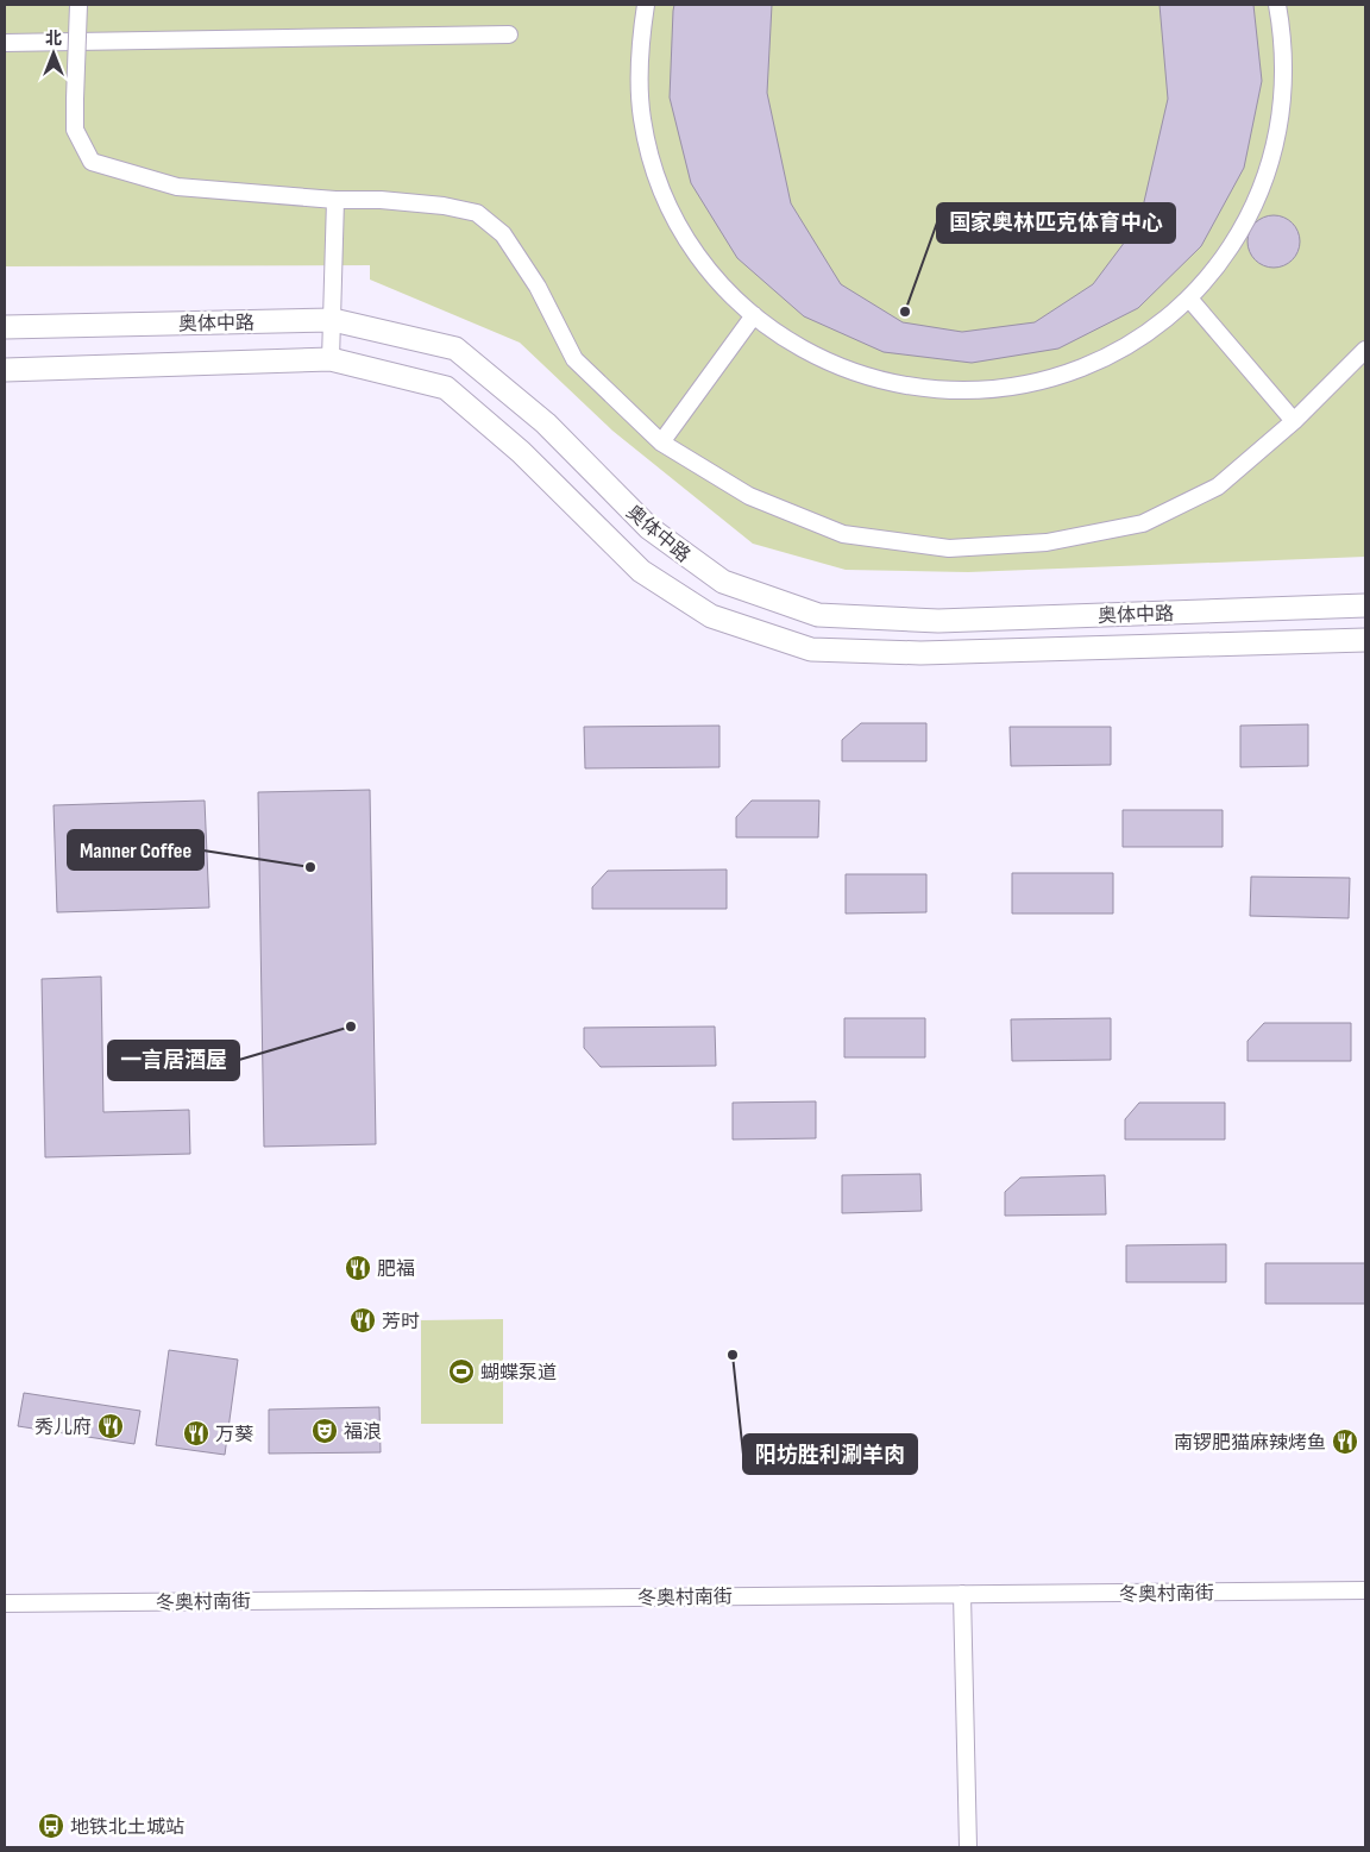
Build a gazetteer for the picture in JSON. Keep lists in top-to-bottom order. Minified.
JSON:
{"streets":{"main road":["奥体中路"],"street":["冬奥村南街"]},"places":{"other":["国家奥林匹克体育中心","Manner Coffee","一言居酒屋","阳坊胜利涮羊肉"],"restaurant":["肥福","芳时","秀儿府","万葵","南锣肥猫麻辣烤鱼"],"sports":["蝴蝶泵道"],"theatre":["福浪"],"bus stop":["地铁北土城站"]},"north":"top"}
